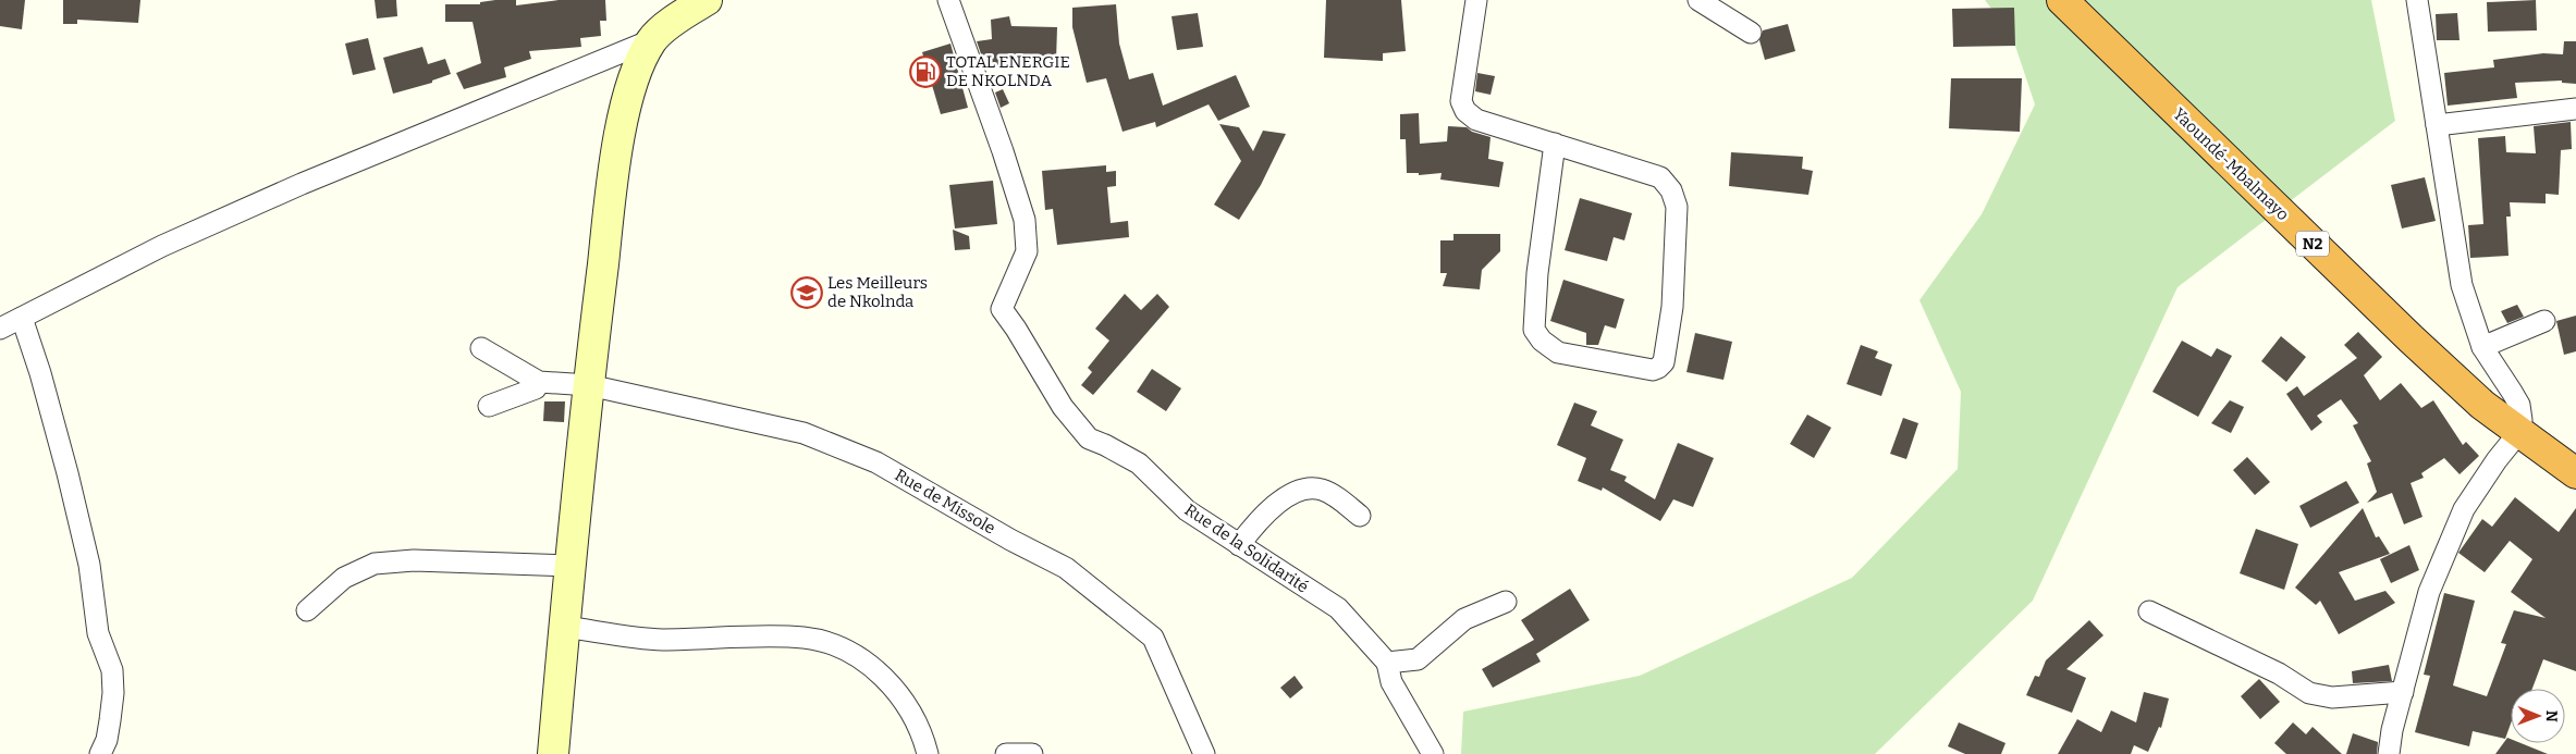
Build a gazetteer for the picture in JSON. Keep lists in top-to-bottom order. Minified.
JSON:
{"streets":{"highway":["Yaoundé-Mbalmayo","N2"],"street":["Rue de Missole","Rue de la Solidarité"]},"places":{"fuel station":["TOTAL ENERGIE DE NKOLNDA"],"school or university":["Les Meilleurs de Nkolnda"]},"north":"right"}
